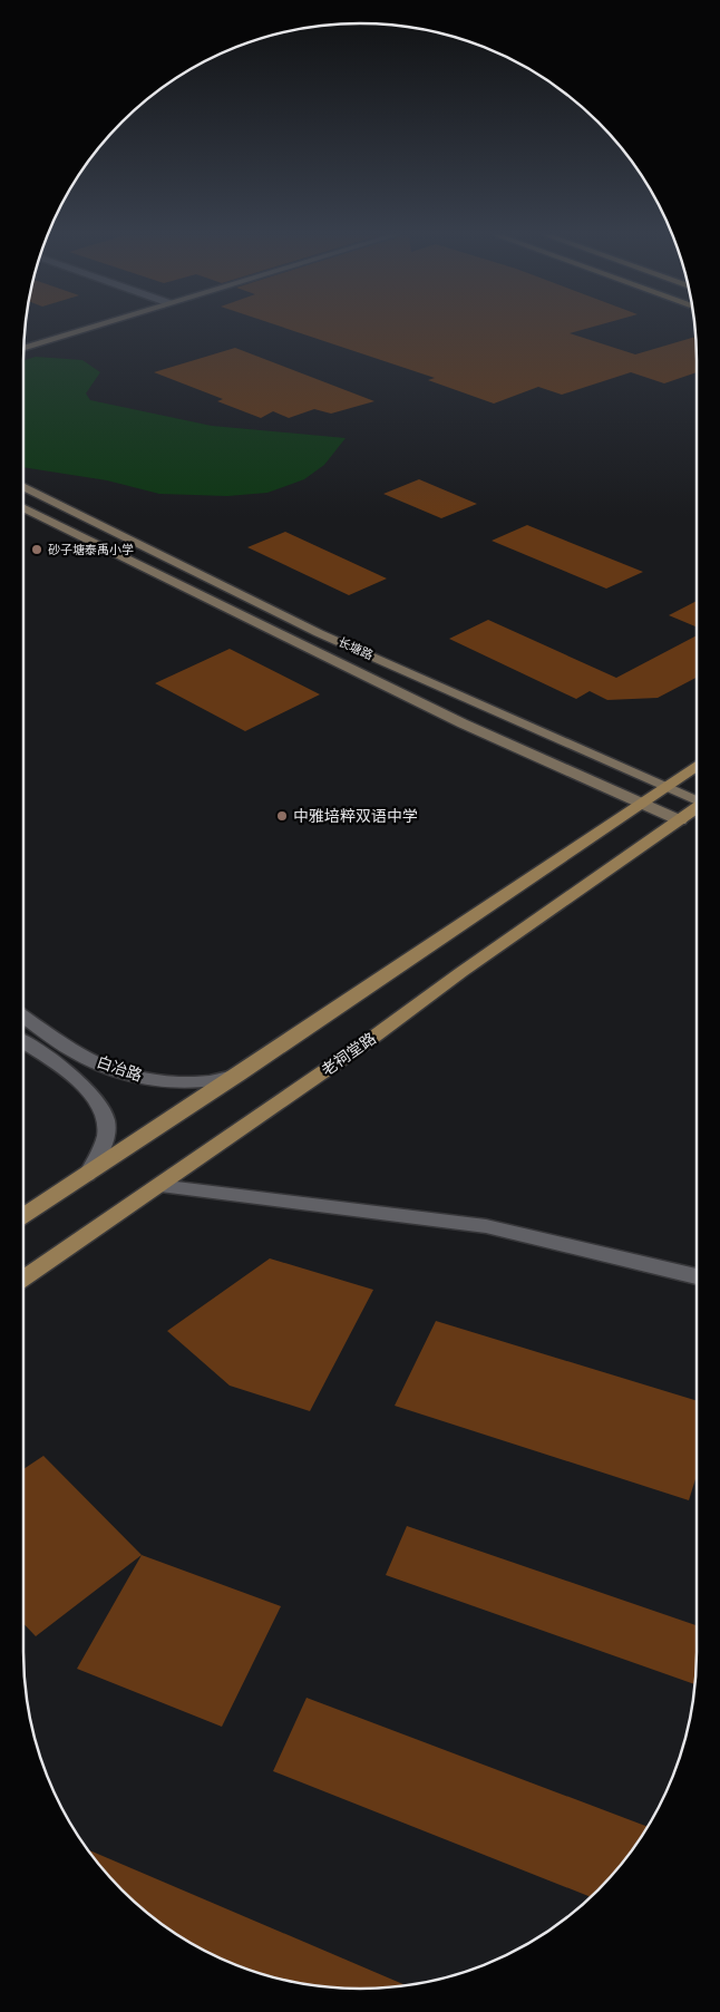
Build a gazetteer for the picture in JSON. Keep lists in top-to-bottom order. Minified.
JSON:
{"streets":{"main road":["长塘路","老祠堂路"],"street":["白冶路"]},"crossings":[["长塘路","老祠堂路"]],"places":["砂子塘泰禹小学","中雅培粹双语中学"]}
